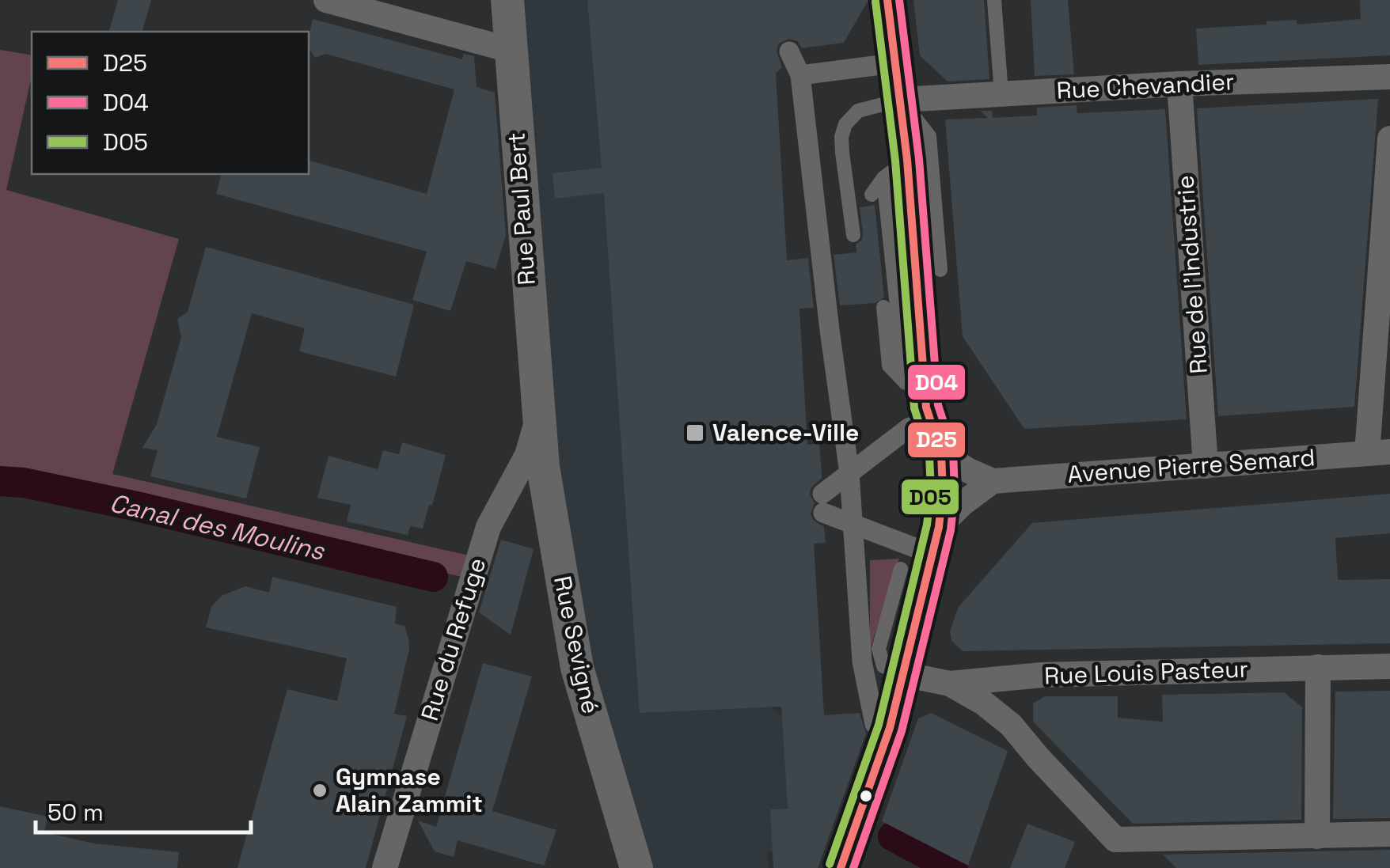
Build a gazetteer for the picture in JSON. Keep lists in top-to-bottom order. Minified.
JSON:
{"streets":{"street":["Rue Chevandier","Rue Paul Bert","Rue de l'Industrie","Avenue Pierre Semard","Rue du Refuge","Rue Sevigné","Rue Louis Pasteur"]},"crossings":[["Rue Chevandier","Rue de l'Industrie"],["Rue Paul Bert","Rue du Refuge"],["Rue Paul Bert","Rue Sevigné"],["Rue de l'Industrie","Avenue Pierre Semard"],["Rue du Refuge","Rue Sevigné"]],"water":["Canal des Moulins"],"places":{"transit":["Valence-Ville"],"other":["Gymnase Alain Zammit"]},"lines":["transit line D25","transit line D04","transit line D05"],"legend":["D25","D04","D05"],"scale_bar":"50 m"}
